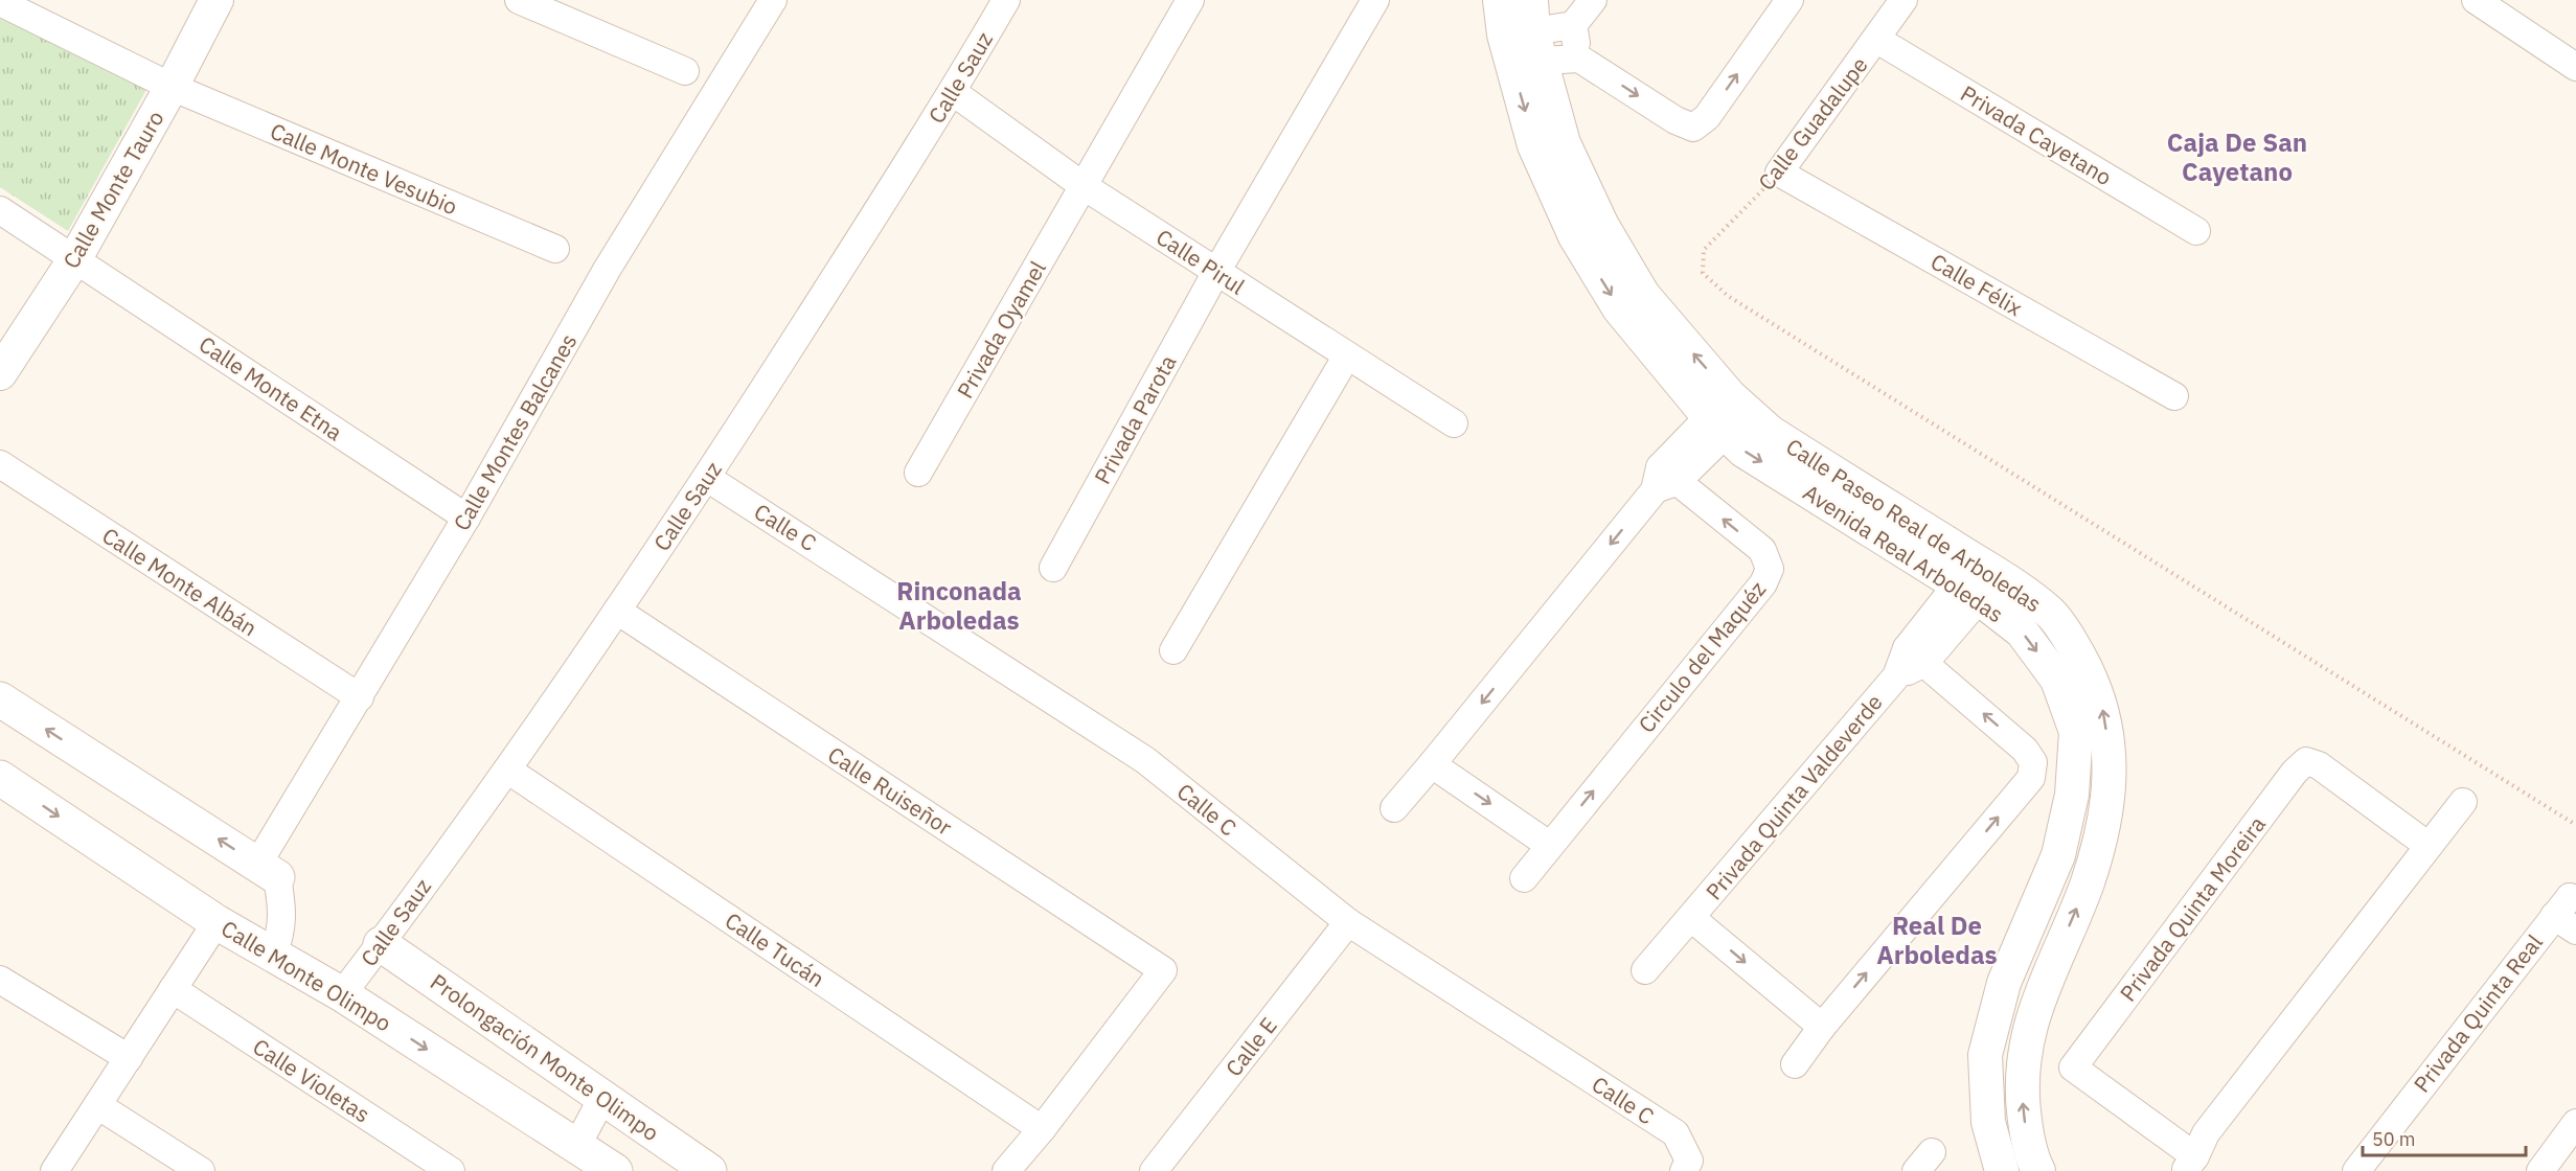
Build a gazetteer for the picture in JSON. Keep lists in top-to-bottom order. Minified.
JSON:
{"streets":{"main road":["Calle Monte Olimpo","Prolongación Monte Olimpo"],"street":["Calle Sauz","Calle Guadalupe","Privada Cayetano","Calle Monte Vesubio","Calle Monte Tauro","Calle Pirul","Calle Félix","Privada Oyamel","Calle Monte Etna","Privada Parota","Calle Montes Balcanes","Calle Paseo Real de Arboledas","Calle C","Avenida Real Arboledas","Calle Monte Albán","Circulo del Maquéz","Calle Ruiseñor","Privada Quinta Valdeverde","Privada Quinta Moreira","Calle Tucán","Privada Quinta Real","Calle E","Calle Violetas"]},"crossings":[["Calle Sauz","Calle Pirul"],["Calle Sauz","Calle C"],["Calle Sauz","Calle Ruiseñor"],["Calle Sauz","Calle Tucán"],["Calle Sauz","Calle Monte Olimpo"],["Calle Sauz","Prolongación Monte Olimpo"],["Calle Guadalupe","Privada Cayetano"],["Calle Guadalupe","Calle Félix"],["Calle Monte Vesubio","Calle Monte Tauro"],["Calle Monte Tauro","Calle Monte Etna"],["Calle Pirul","Privada Oyamel"],["Calle Pirul","Privada Parota"],["Calle Monte Etna","Calle Montes Balcanes"],["Calle Montes Balcanes","Calle Monte Albán"],["Calle Paseo Real de Arboledas","Avenida Real Arboledas"],["Calle Paseo Real de Arboledas","Privada Quinta Valdeverde"],["Calle C","Calle E"],["Avenida Real Arboledas","Privada Quinta Valdeverde"],["Calle Ruiseñor","Calle Tucán"]],"one_way":["Calle Paseo Real de Arboledas","Avenida Real Arboledas"],"districts":["Caja De San Cayetano","Rinconada Arboledas","Real De Arboledas"],"scale_bar":"50 m"}
